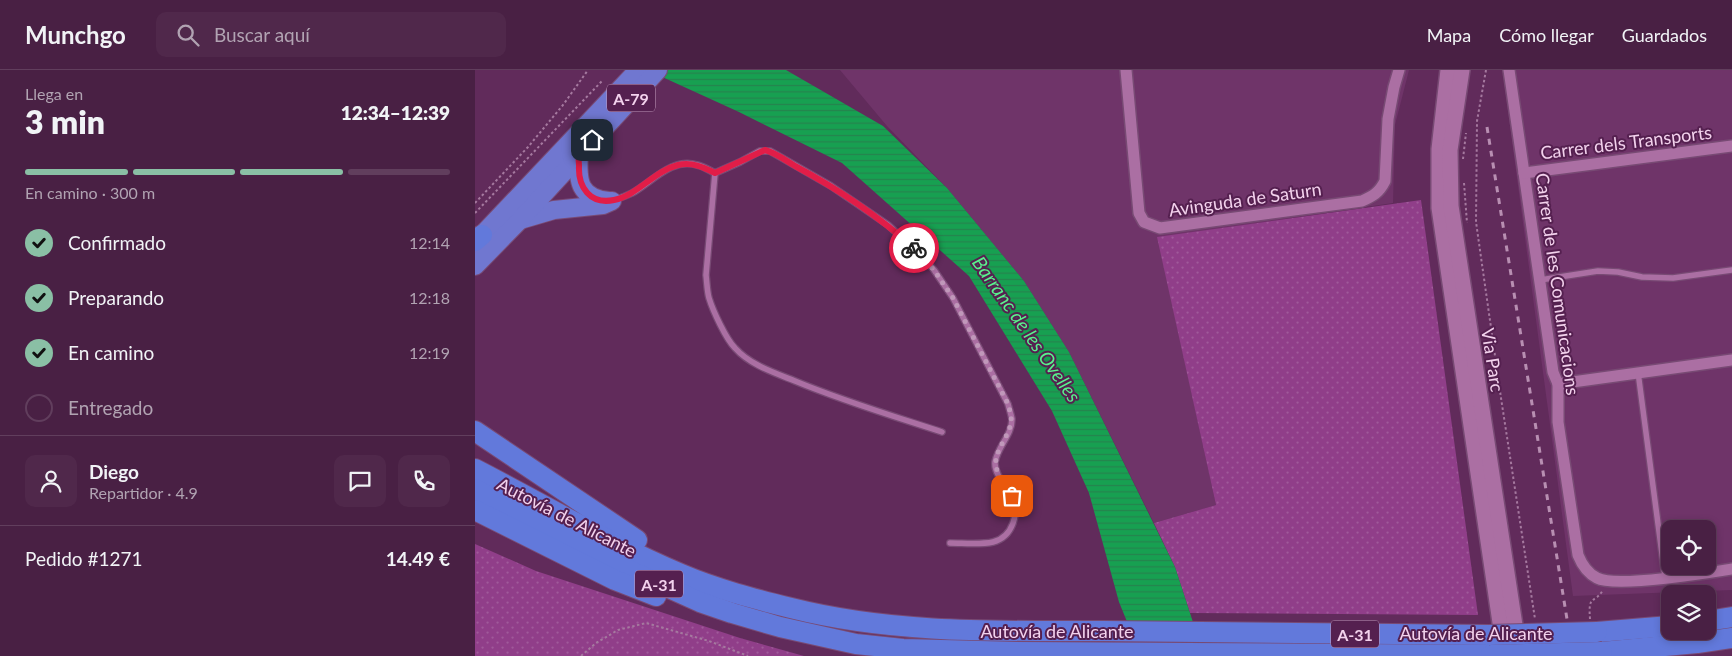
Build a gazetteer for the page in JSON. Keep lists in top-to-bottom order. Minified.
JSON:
{"streets":{"highway":["A-79","Autovía de Alicante","A-31"],"main road":["Via Parc"],"street":["Carrer dels Transports","Avinguda de Saturn","Carrer de les Comunicacions"]},"crossings":[["Carrer dels Transports","Carrer de les Comunicacions"],["Via Parc","Autovía de Alicante"]],"water":["Barranc de les Ovelles"],"page":{"header":"Munchgo","search":"Buscar aquí","nav":["Mapa","Cómo llegar","Guardados"],"heading":["3 min","Llega en","12:34–12:39"],"panel":["Diego","Repartidor · 4.9","Pedido #1271","14.49 €"],"bar":"En camino · 300 m","list":[["Confirmado","12:14"],["Preparando","12:18"],["En camino","12:19"],"Entregado"]}}
